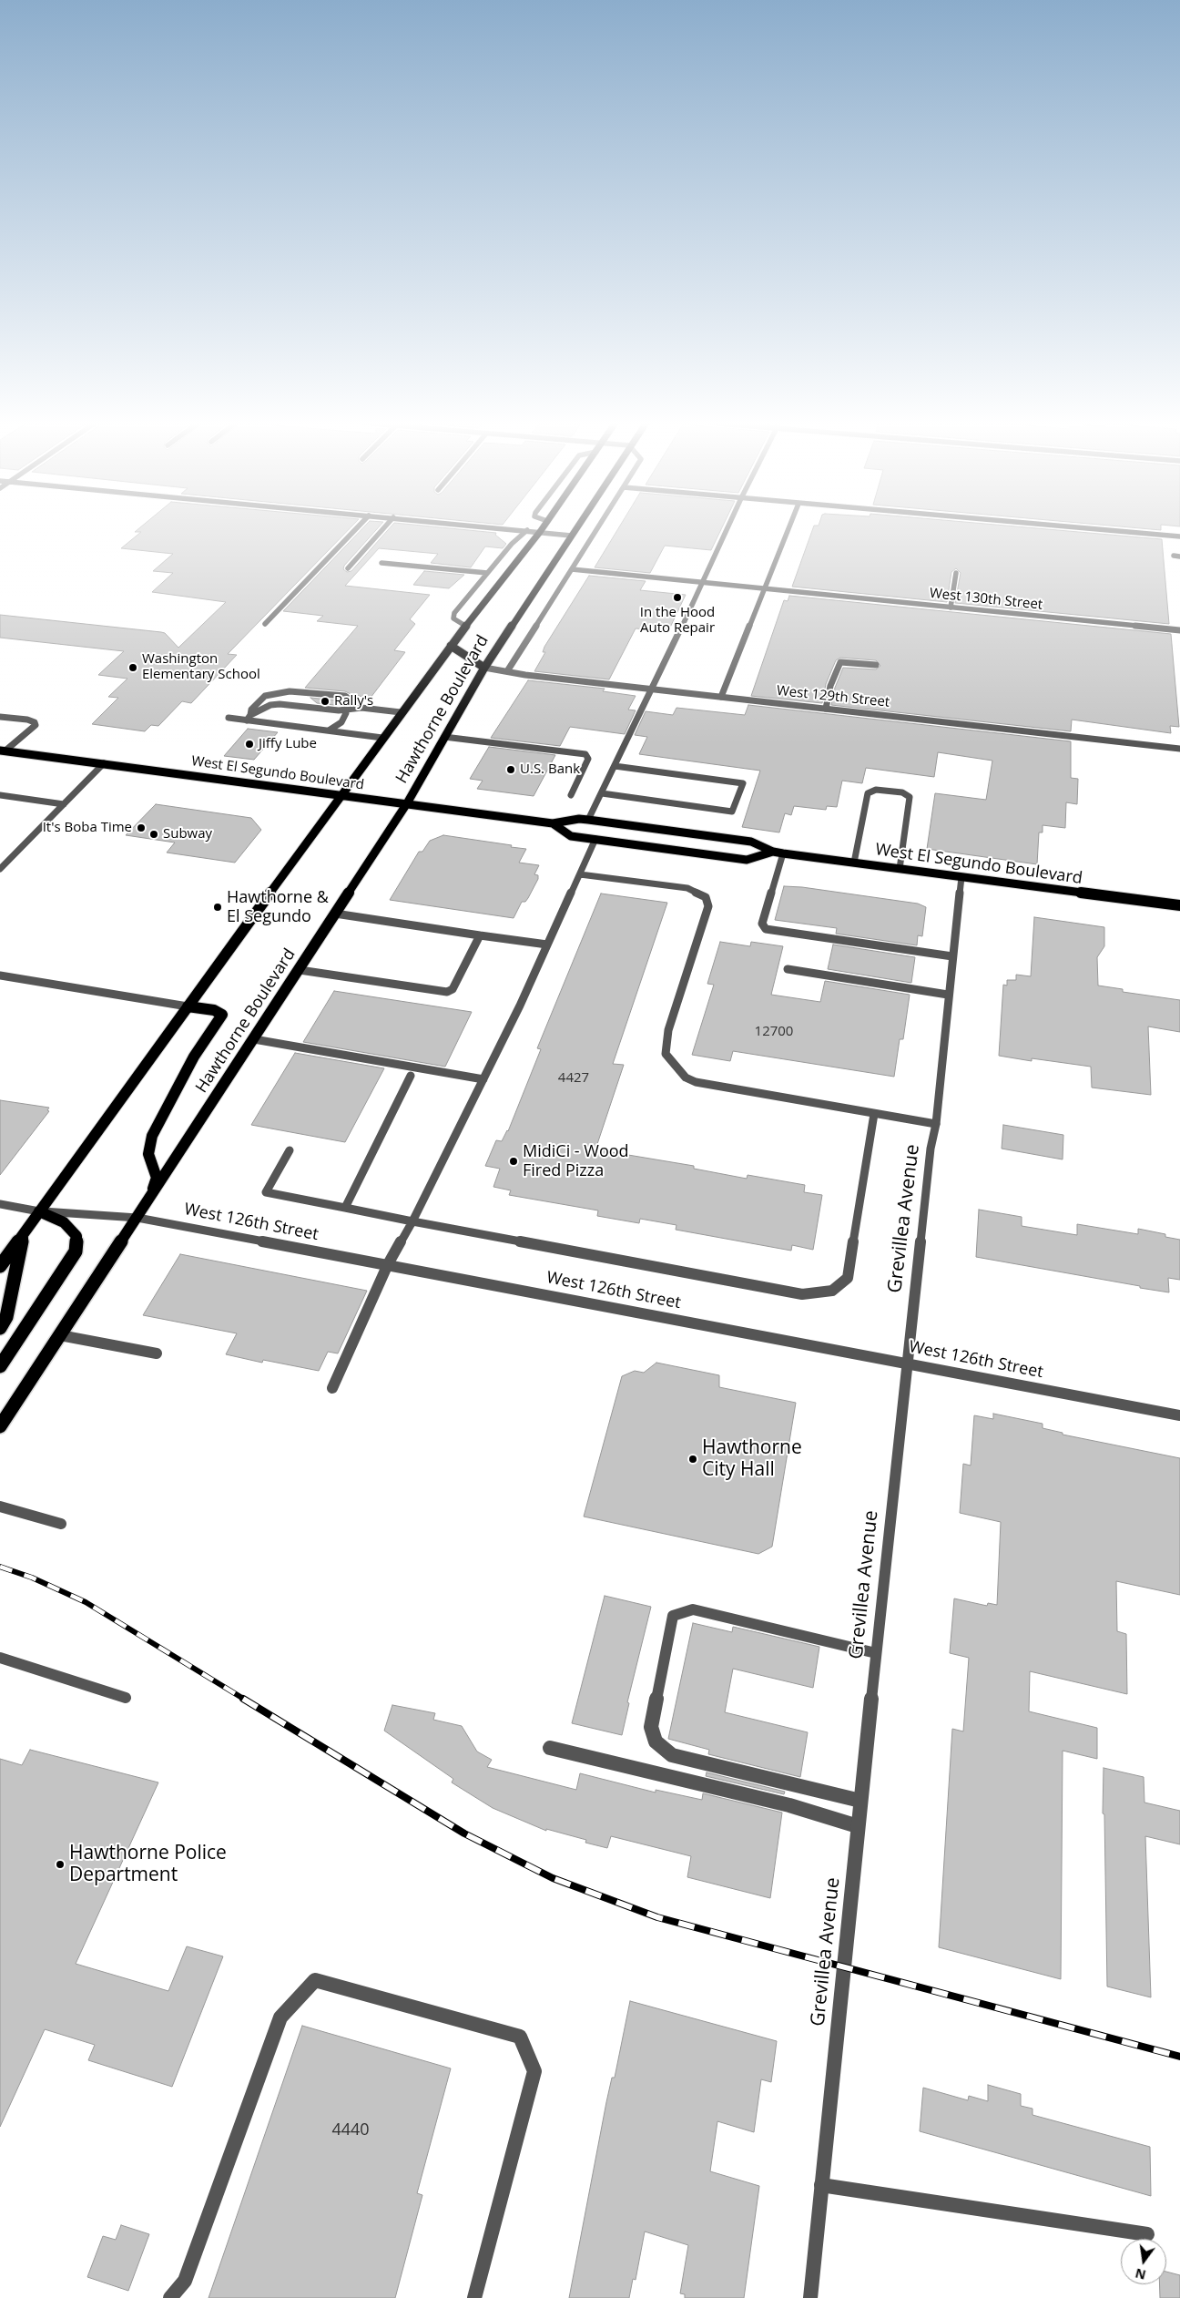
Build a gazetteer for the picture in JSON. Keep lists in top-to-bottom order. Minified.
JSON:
{"streets":{"main road":["Hawthorne Boulevard","West El Segundo Boulevard"],"street":["West 130th Street","West 129th Street","Grevillea Avenue","West 126th Street"]},"crossings":[["West 129th Street","Hawthorne Boulevard"],["Hawthorne Boulevard","West El Segundo Boulevard"],["Hawthorne Boulevard","West 126th Street"],["West El Segundo Boulevard","Grevillea Avenue"],["Grevillea Avenue","West 126th Street"]],"places":["In the Hood Auto Repair","Washington Elementary School","Rally's","Jiffy Lube","U.S. Bank","It's Boba Time","Subway","Hawthorne & El Segundo","MidiCi - Wood Fired Pizza","Hawthorne City Hall","Hawthorne Police Department"],"house_numbers":["12700","4427","4440"],"north":"bottom"}
